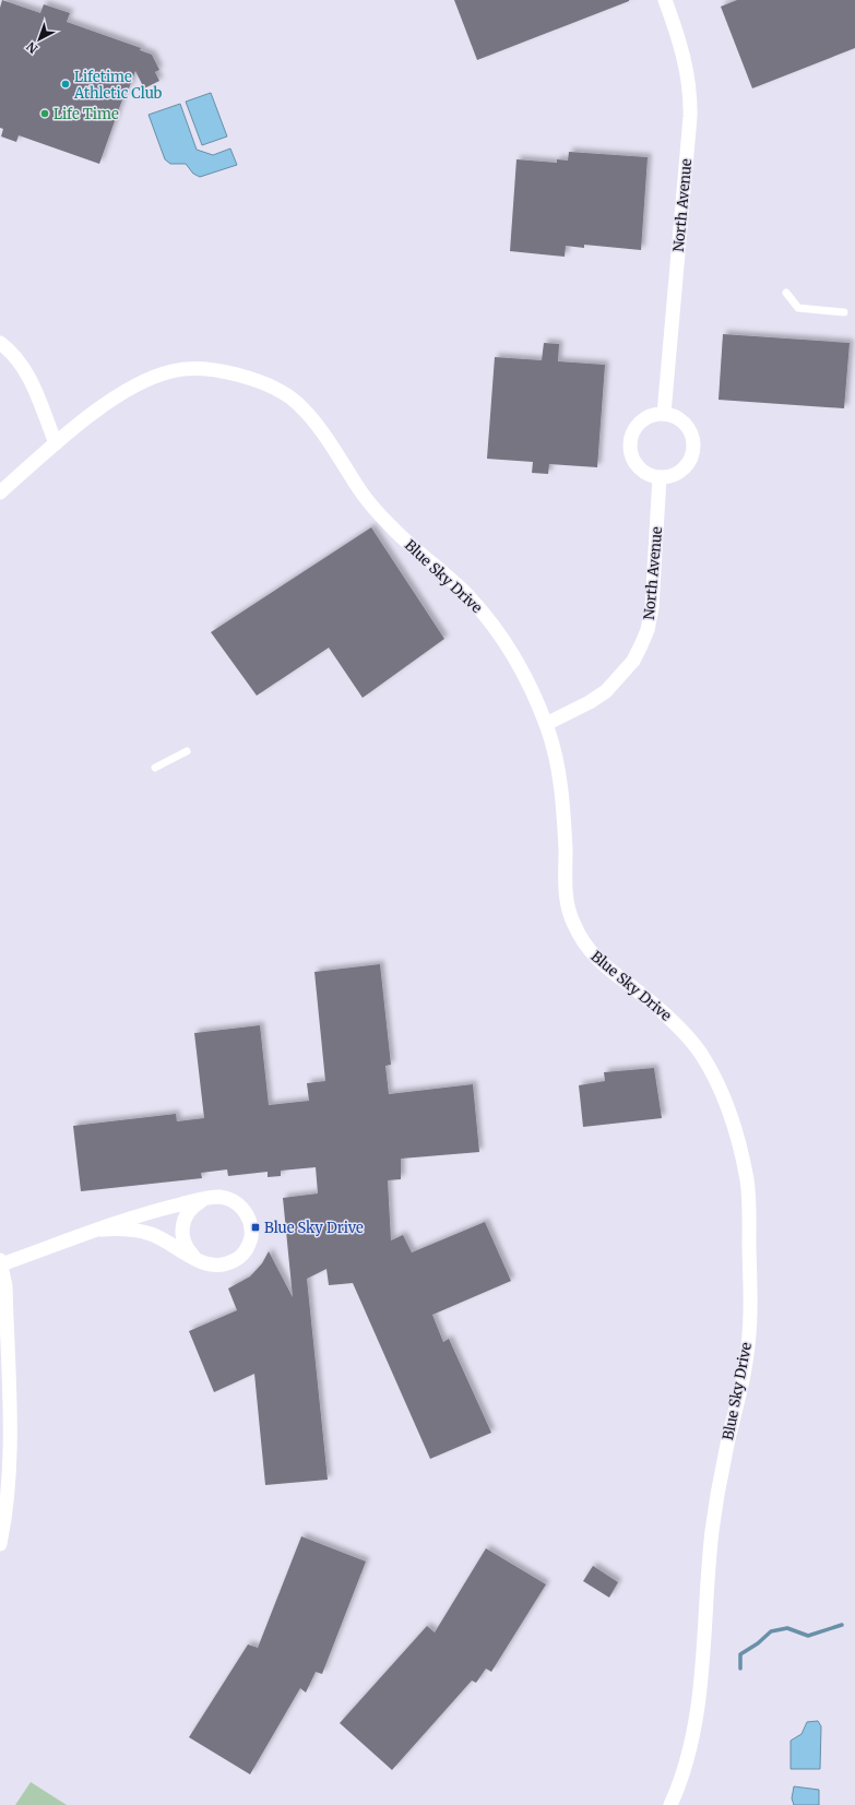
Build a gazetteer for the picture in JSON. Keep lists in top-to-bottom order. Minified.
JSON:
{"streets":{"street":["North Avenue","Blue Sky Drive"]},"crossings":[["North Avenue","Blue Sky Drive"]],"places":{"other":["Lifetime Athletic Club","Life Time"],"transit":["Blue Sky Drive"]},"north":"bottom left"}
